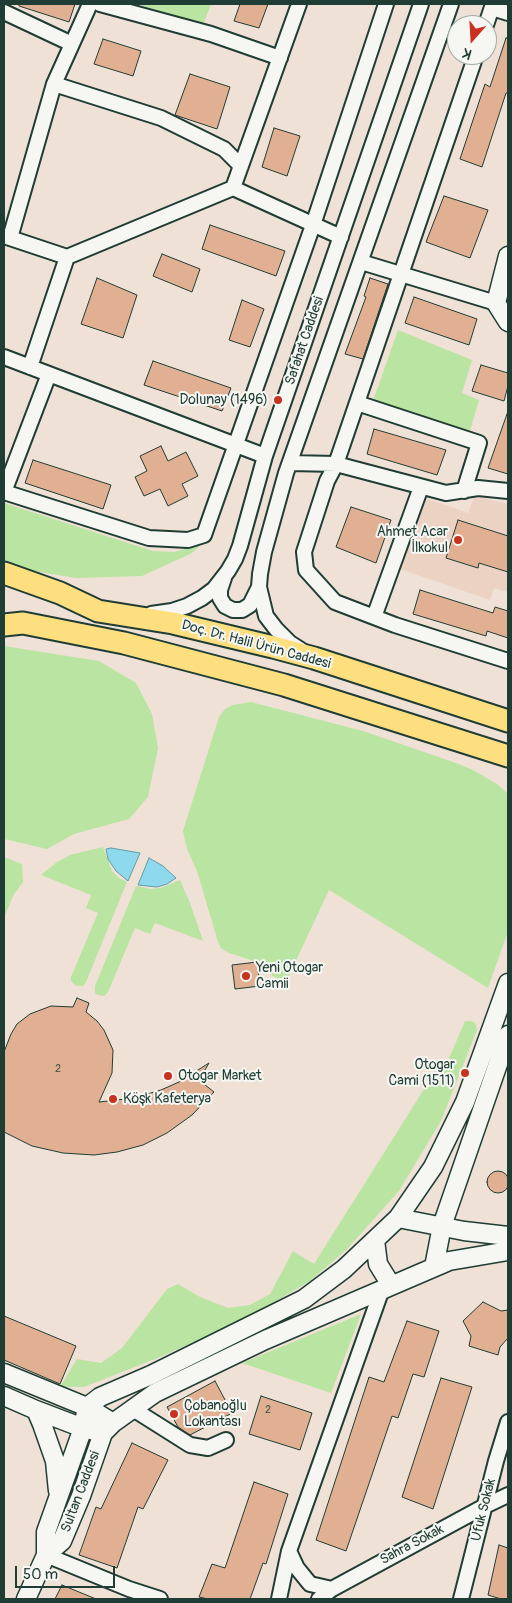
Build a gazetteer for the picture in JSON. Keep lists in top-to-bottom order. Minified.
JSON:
{"streets":{"main road":["Doç. Dr. Halil Ürün Caddesi"],"street":["Safahat Caddesi","Sultan Caddesi","Ufuk Sokak","Sahra Sokak"]},"crossings":[["Safahat Caddesi","Doç. Dr. Halil Ürün Caddesi"],["Ufuk Sokak","Sahra Sokak"]],"places":["Dolunay (1496)","Ahmet Acar İlkokul","Yeni Otogar Camii","Otogar Cami (1511)","Otogar Market","Köşk Kafeterya","Çobanoğlu Lokantası"],"house_numbers":["2","2"],"scale_bar":"50 m","north":"bottom"}
